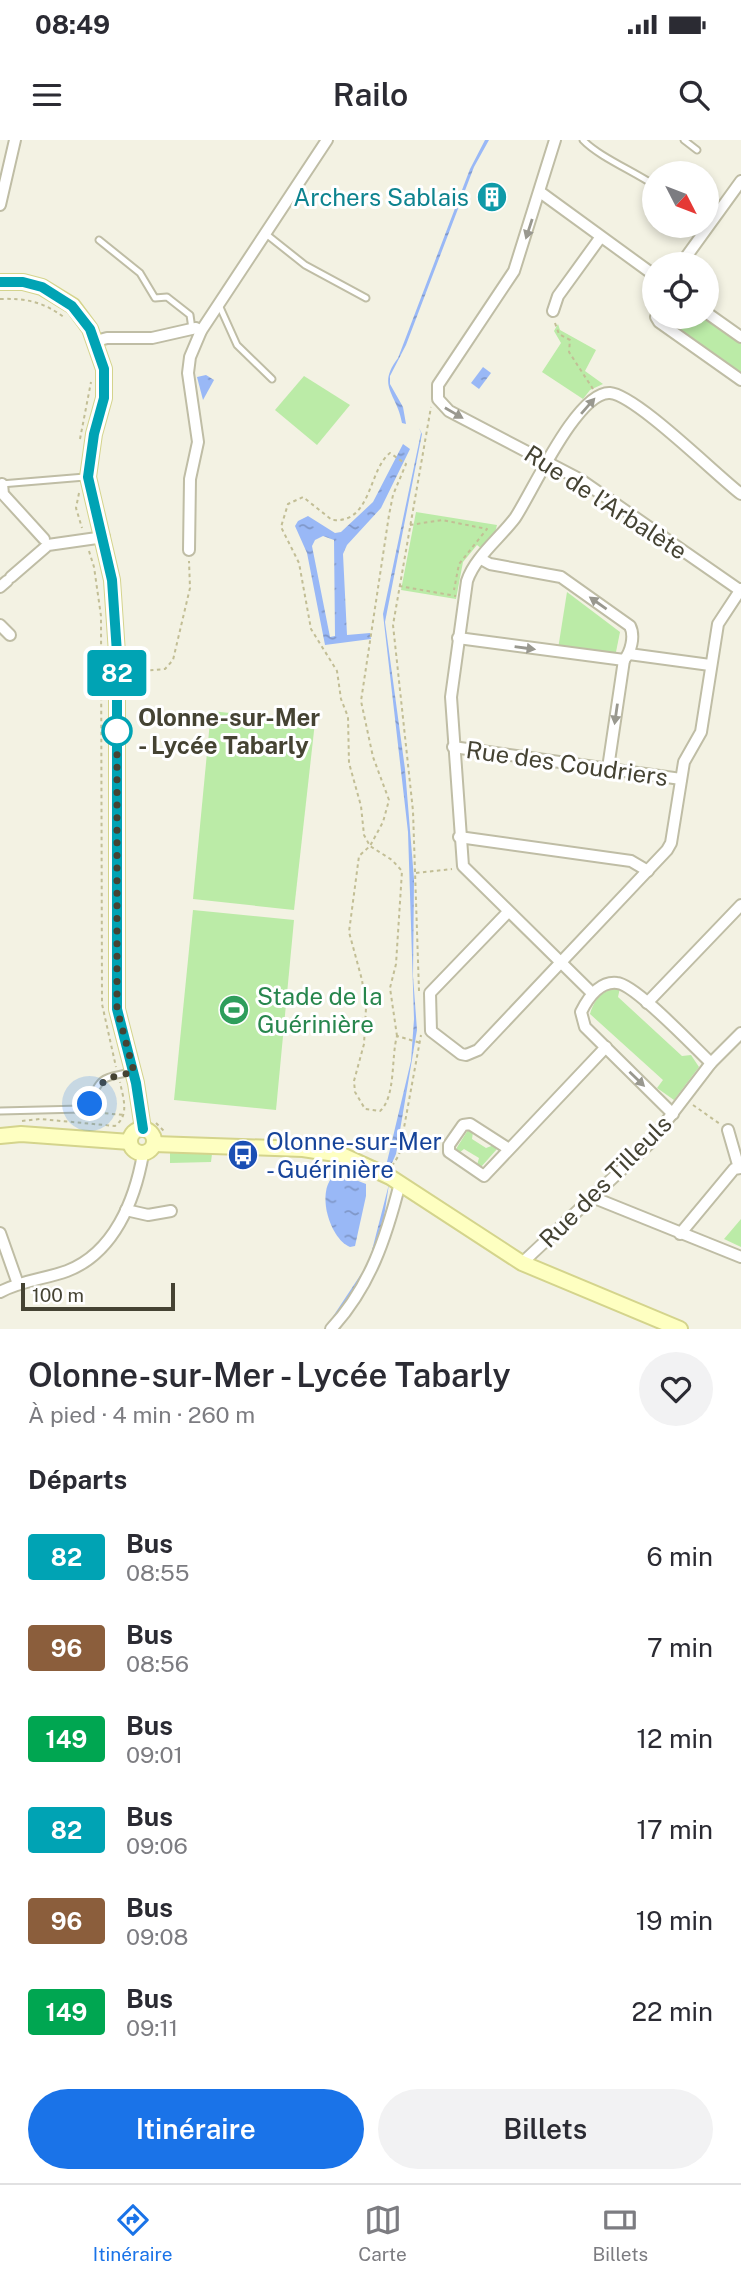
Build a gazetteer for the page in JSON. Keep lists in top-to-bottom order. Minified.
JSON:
{"streets":{"street":["Rue de l’Arbalète","Rue des Coudriers","Rue des Tilleuls"]},"places":{"building":["Archers Sablais"],"other":["Olonne-sur-Mer - Lycée Tabarly"],"sports":["Stade de la Guérinière"],"bus stop":["Olonne-sur-Mer - Guérinière"]},"lines":["bus line 82"],"scale_bar":"100 m","north":"bottom right","page":{"status":"08:49","header":"Railo","on_map":"82","scale":"100 m","heading":[["Olonne-sur-Mer - Lycée Tabarly","À pied · 4 min · 260 m"],"Départs"],"list":[{"mark":"82","name":"Bus","note":"08:55","value":"6 min"},{"mark":"96","name":"Bus","note":"08:56","value":"7 min"},{"mark":"149","name":"Bus","note":"09:01","value":"12 min"},{"mark":"82","name":"Bus","note":"09:06","value":"17 min"},{"mark":"96","name":"Bus","note":"09:08","value":"19 min"},{"mark":"149","name":"Bus","note":"09:11","value":"22 min"}],"buttons":["Itinéraire","Billets"],"tabs":["Itinéraire","Carte","Billets"]}}
